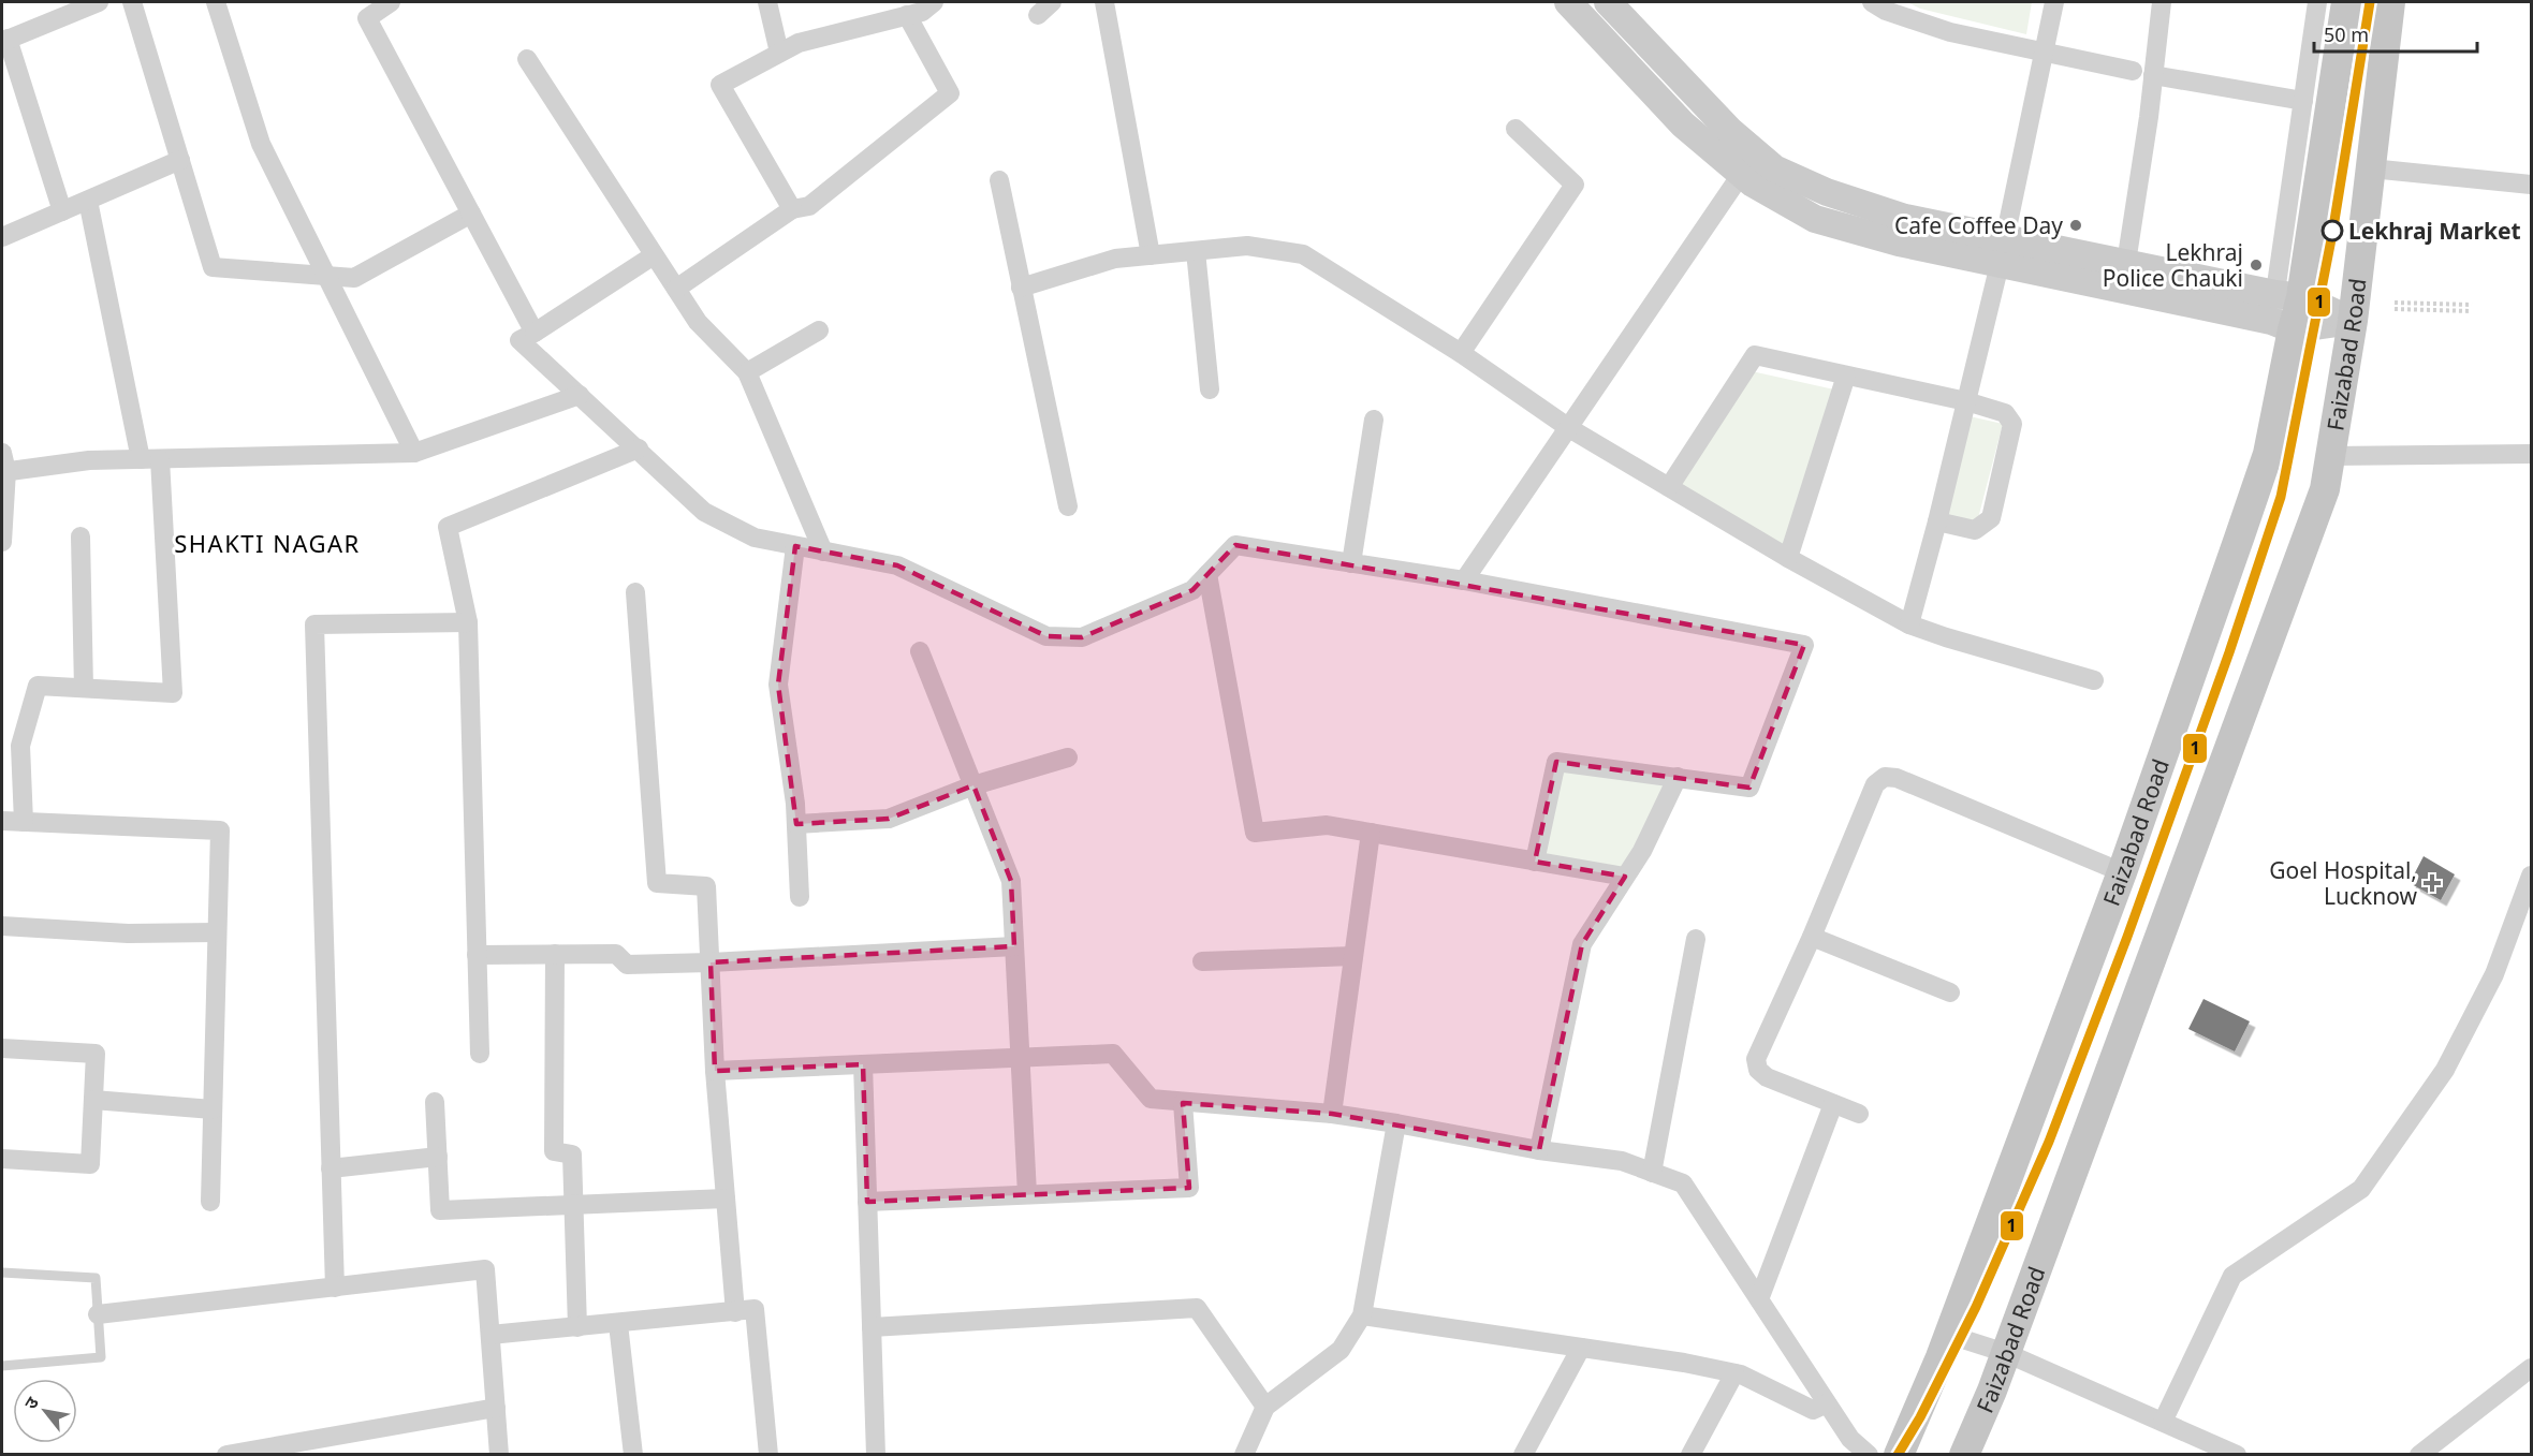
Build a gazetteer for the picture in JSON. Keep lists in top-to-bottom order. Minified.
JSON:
{"streets":{"main road":["Faizabad Road"]},"districts":["SHAKTI NAGAR"],"places":{"other":["Cafe Coffee Day","Lekhraj Market","Lekhraj Police Chauki"],"health":["Goel Hospital, Lucknow"]},"lines":["transit line 1"],"scale_bar":"50 m","north":"top left"}
